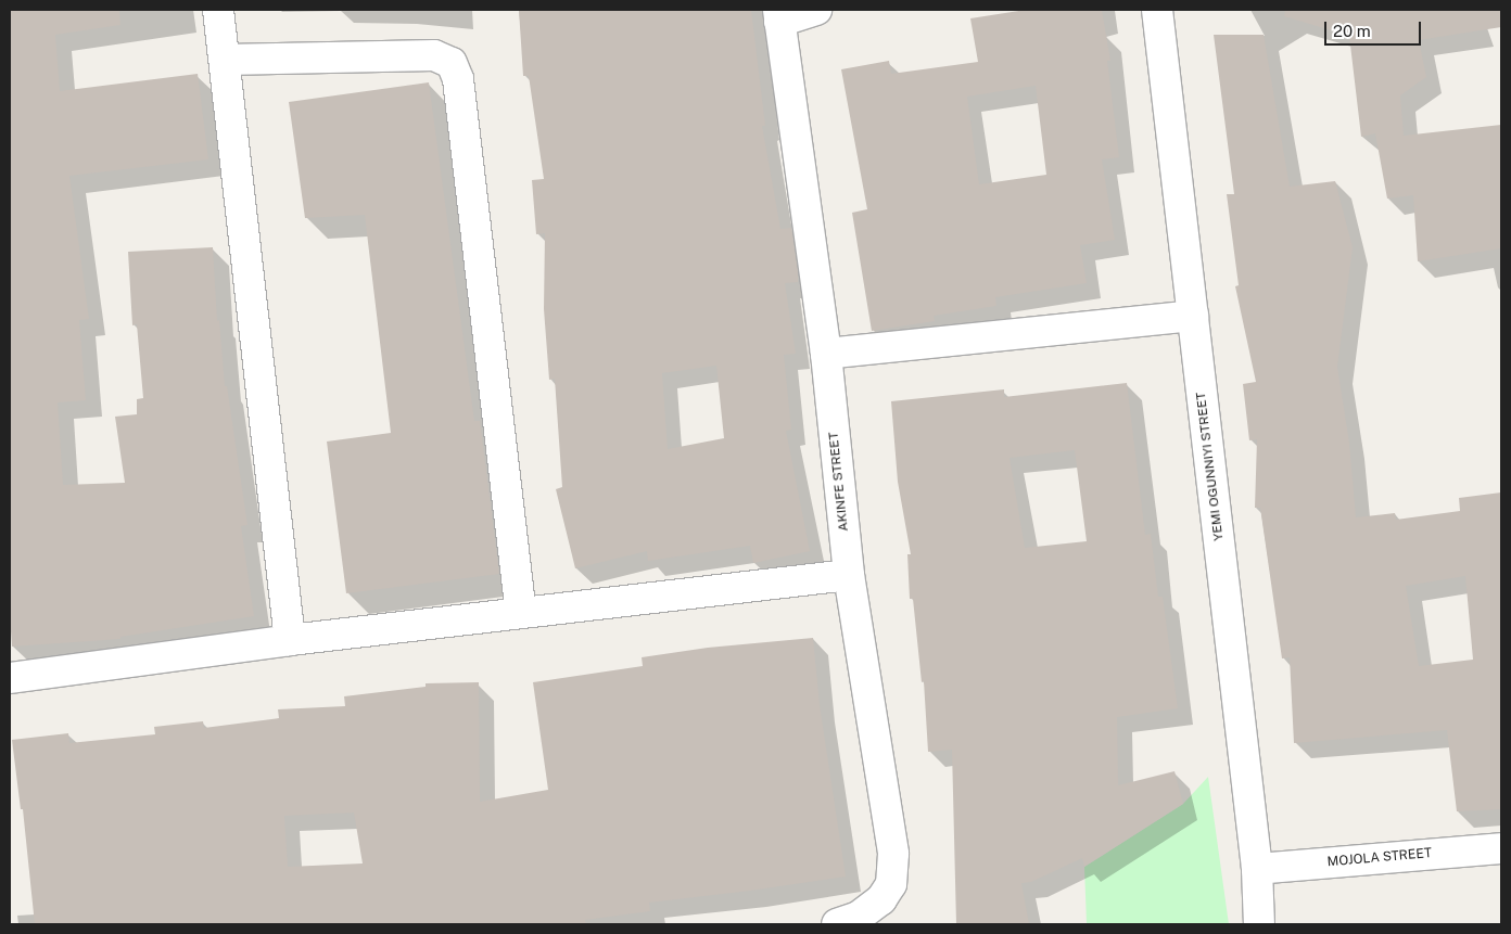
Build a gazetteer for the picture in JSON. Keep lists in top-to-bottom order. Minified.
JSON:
{"streets":{"street":["YEMI OGUNNIYI STREET","AKINFE STREET","MOJOLA STREET"]},"crossings":[["YEMI OGUNNIYI STREET","MOJOLA STREET"]],"scale_bar":"20 m"}
